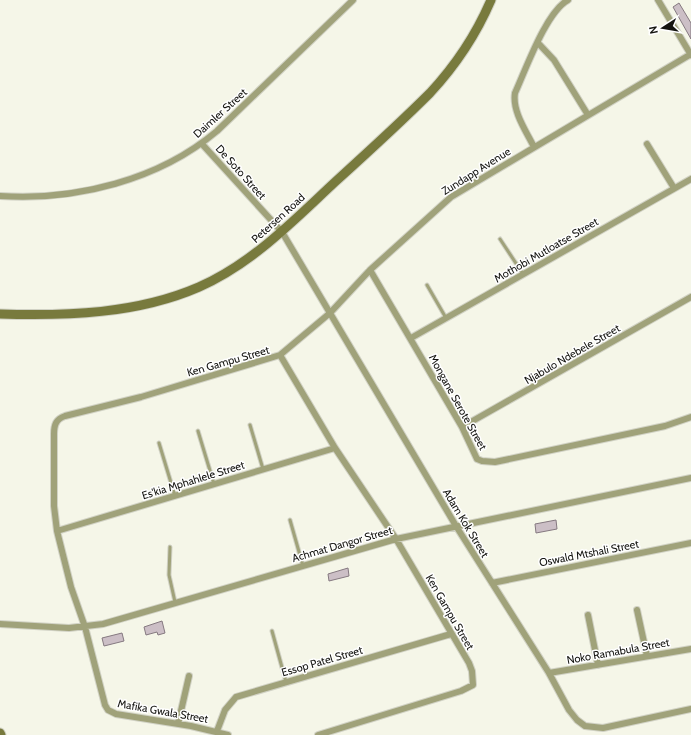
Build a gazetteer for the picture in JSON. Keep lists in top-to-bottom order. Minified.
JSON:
{"streets":{"street":["Daimler Street","Zundapp Avenue","De Soto Street","Petersen Road","Mothobi Mutloatse Street","Njabulo Ndebele Street","Ken Gampu Street","Mongane Serote Street","Es'kia Mphahlele Street","Adam Kok Street","Achmat Dangor Street","Oswald Mtshali Street","Noko Ramabula Street","Essop Patel Street","Mafika Gwala Street"]},"crossings":[["Daimler Street","De Soto Street"],["Zundapp Avenue","Ken Gampu Street"],["Zundapp Avenue","Mongane Serote Street"],["Zundapp Avenue","Adam Kok Street"],["De Soto Street","Petersen Road"],["De Soto Street","Adam Kok Street"],["Petersen Road","Adam Kok Street"],["Mothobi Mutloatse Street","Mongane Serote Street"],["Njabulo Ndebele Street","Mongane Serote Street"],["Ken Gampu Street","Es'kia Mphahlele Street"],["Ken Gampu Street","Achmat Dangor Street"],["Ken Gampu Street","Essop Patel Street"],["Ken Gampu Street","Mafika Gwala Street"],["Adam Kok Street","Achmat Dangor Street"],["Adam Kok Street","Oswald Mtshali Street"],["Adam Kok Street","Noko Ramabula Street"],["Achmat Dangor Street","Mafika Gwala Street"],["Essop Patel Street","Mafika Gwala Street"]],"north":"left"}
